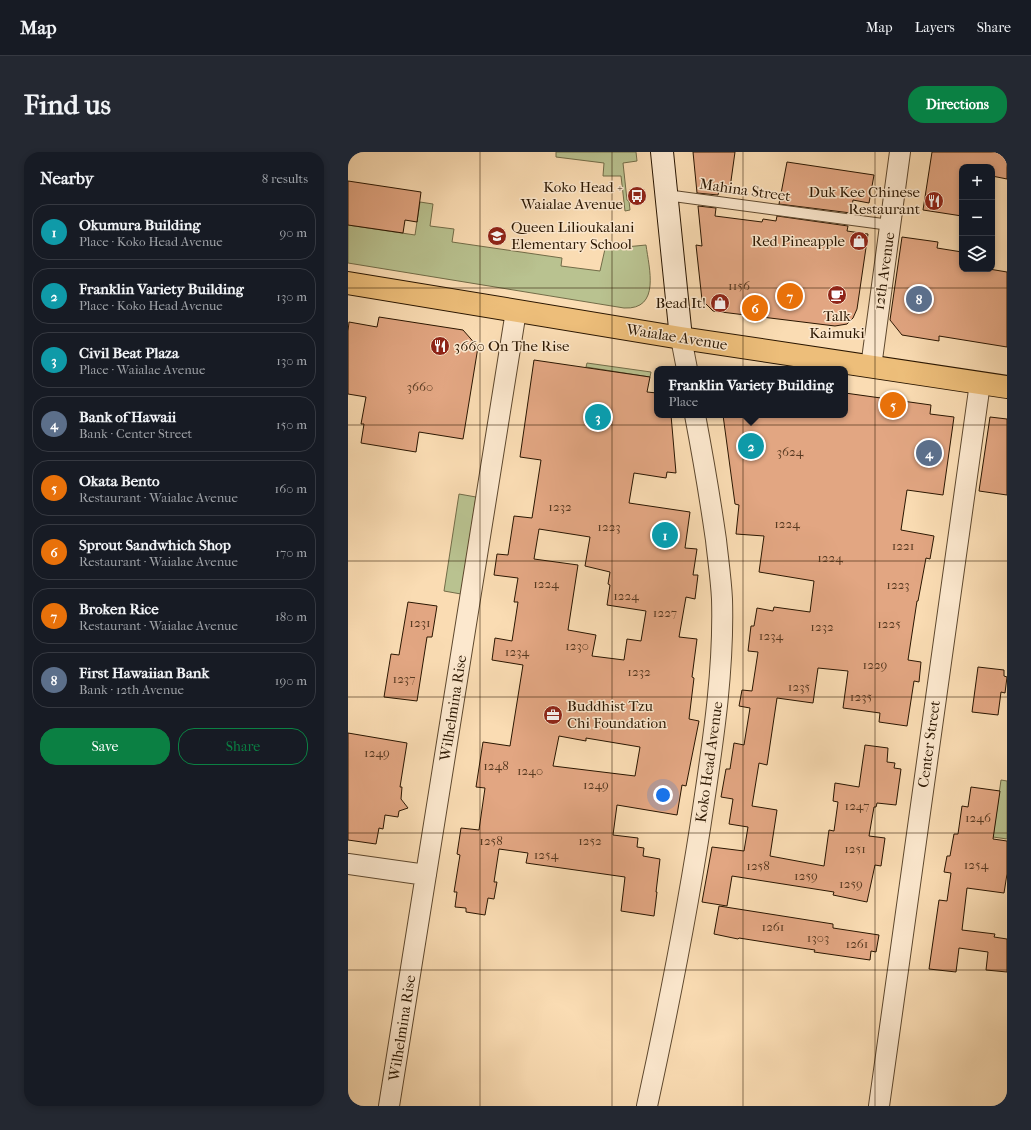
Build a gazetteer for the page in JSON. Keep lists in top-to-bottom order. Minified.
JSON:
{"streets":{"main road":["Waialae Avenue"],"street":["12th Avenue","Wilhelmina Rise","Center Street","Koko Head Avenue"],"lane":["Mahina Street"]},"crossings":[["Mahina Street","12th Avenue"],["12th Avenue","Waialae Avenue"],["Waialae Avenue","Wilhelmina Rise"],["Waialae Avenue","Center Street"]],"places":{"bus stop":["Koko Head + Waialae Avenue"],"restaurant":["Duk Kee Chinese Restaurant","3660 On The Rise"],"school or university":["Queen Lilioukalani Elementary School"],"shop":["Red Pineapple","Bead It!"],"cafe":["Talk Kaimuki"],"office":["Buddhist Tzu Chi Foundation"]},"house_numbers":["1156","3660","3624","1232","1224","1223","1221","1224","1224","1223","1224","1227","1231","1225","1232","1234","1230","1234","1229","1232","1237","1235","1235","1249","1248","1240","1249","1247","1246","1258","1252","1251","1254","1254","1258","1259","1259","1261","1303","1261"],"page":{"header":"Map","nav":["Map","Layers","Share"],"buttons":["Directions",["Save","Share"]],"title":"Find us","heading":["Nearby","8 results"],"map_buttons":["+","−"],"list":[{"mark":"1","name":"Okumura Building","note":"Place · Koko Head Avenue","value":"90 m"},{"mark":"2","name":"Franklin Variety Building","note":"Place · Koko Head Avenue","value":"130 m"},{"mark":"3","name":"Civil Beat Plaza","note":"Place · Waialae Avenue","value":"130 m"},{"mark":"4","name":"Bank of Hawaii","note":"Bank · Center Street","value":"150 m"},{"mark":"5","name":"Okata Bento","note":"Restaurant · Waialae Avenue","value":"160 m"},{"mark":"6","name":"Sprout Sandwhich Shop","note":"Restaurant · Waialae Avenue","value":"170 m"},{"mark":"7","name":"Broken Rice","note":"Restaurant · Waialae Avenue","value":"180 m"},{"mark":"8","name":"First Hawaiian Bank","note":"Bank · 12th Avenue","value":"190 m"}],"pins":["7","8","6","5","3","2","4","1"],"popup":["Franklin Variety Building","Place"]}}
